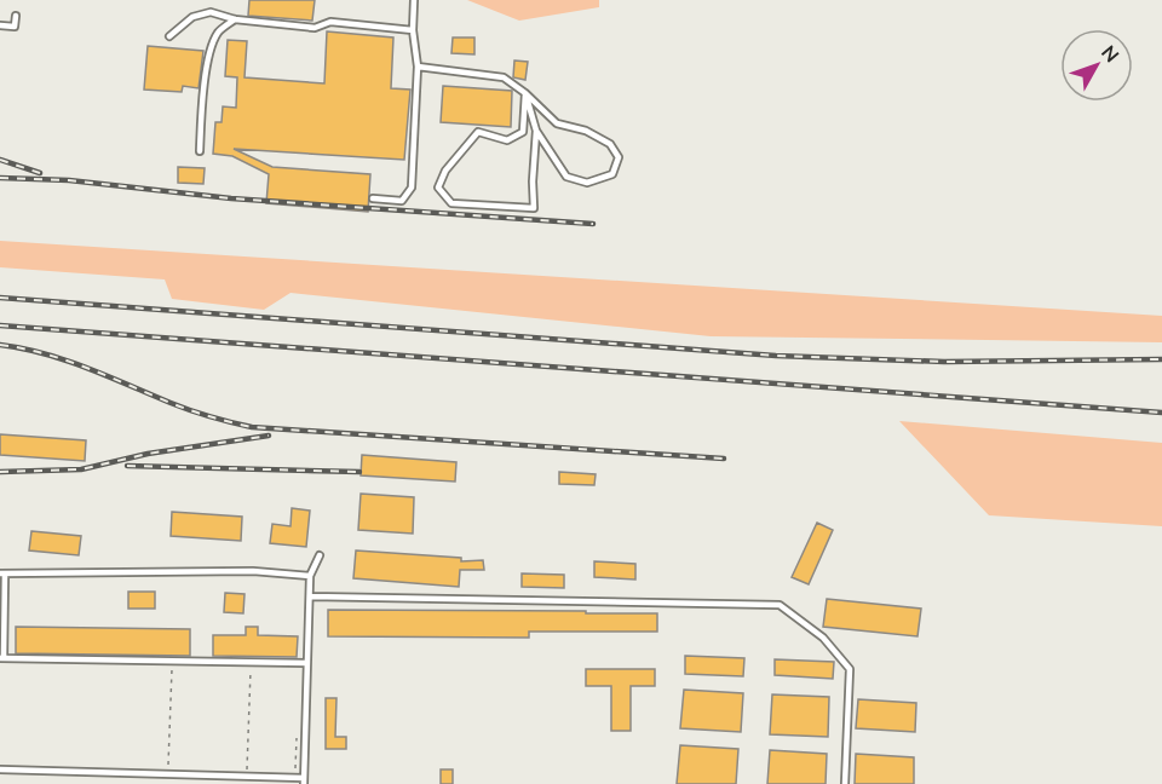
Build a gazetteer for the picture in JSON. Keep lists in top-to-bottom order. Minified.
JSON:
{"north":"top right"}
